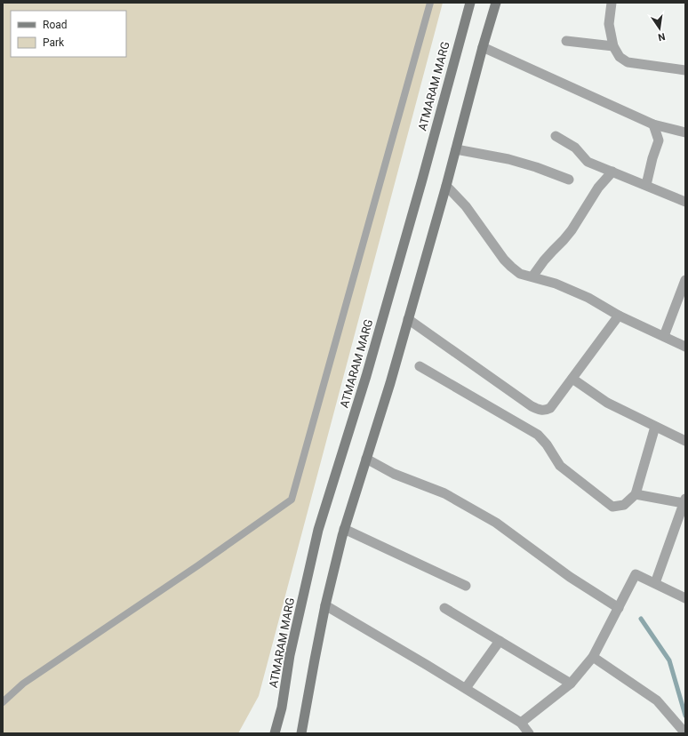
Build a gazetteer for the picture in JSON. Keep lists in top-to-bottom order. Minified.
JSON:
{"streets":{"main road":["ATMARAM MARG"]},"legend":["Road","Park"],"north":"bottom"}
